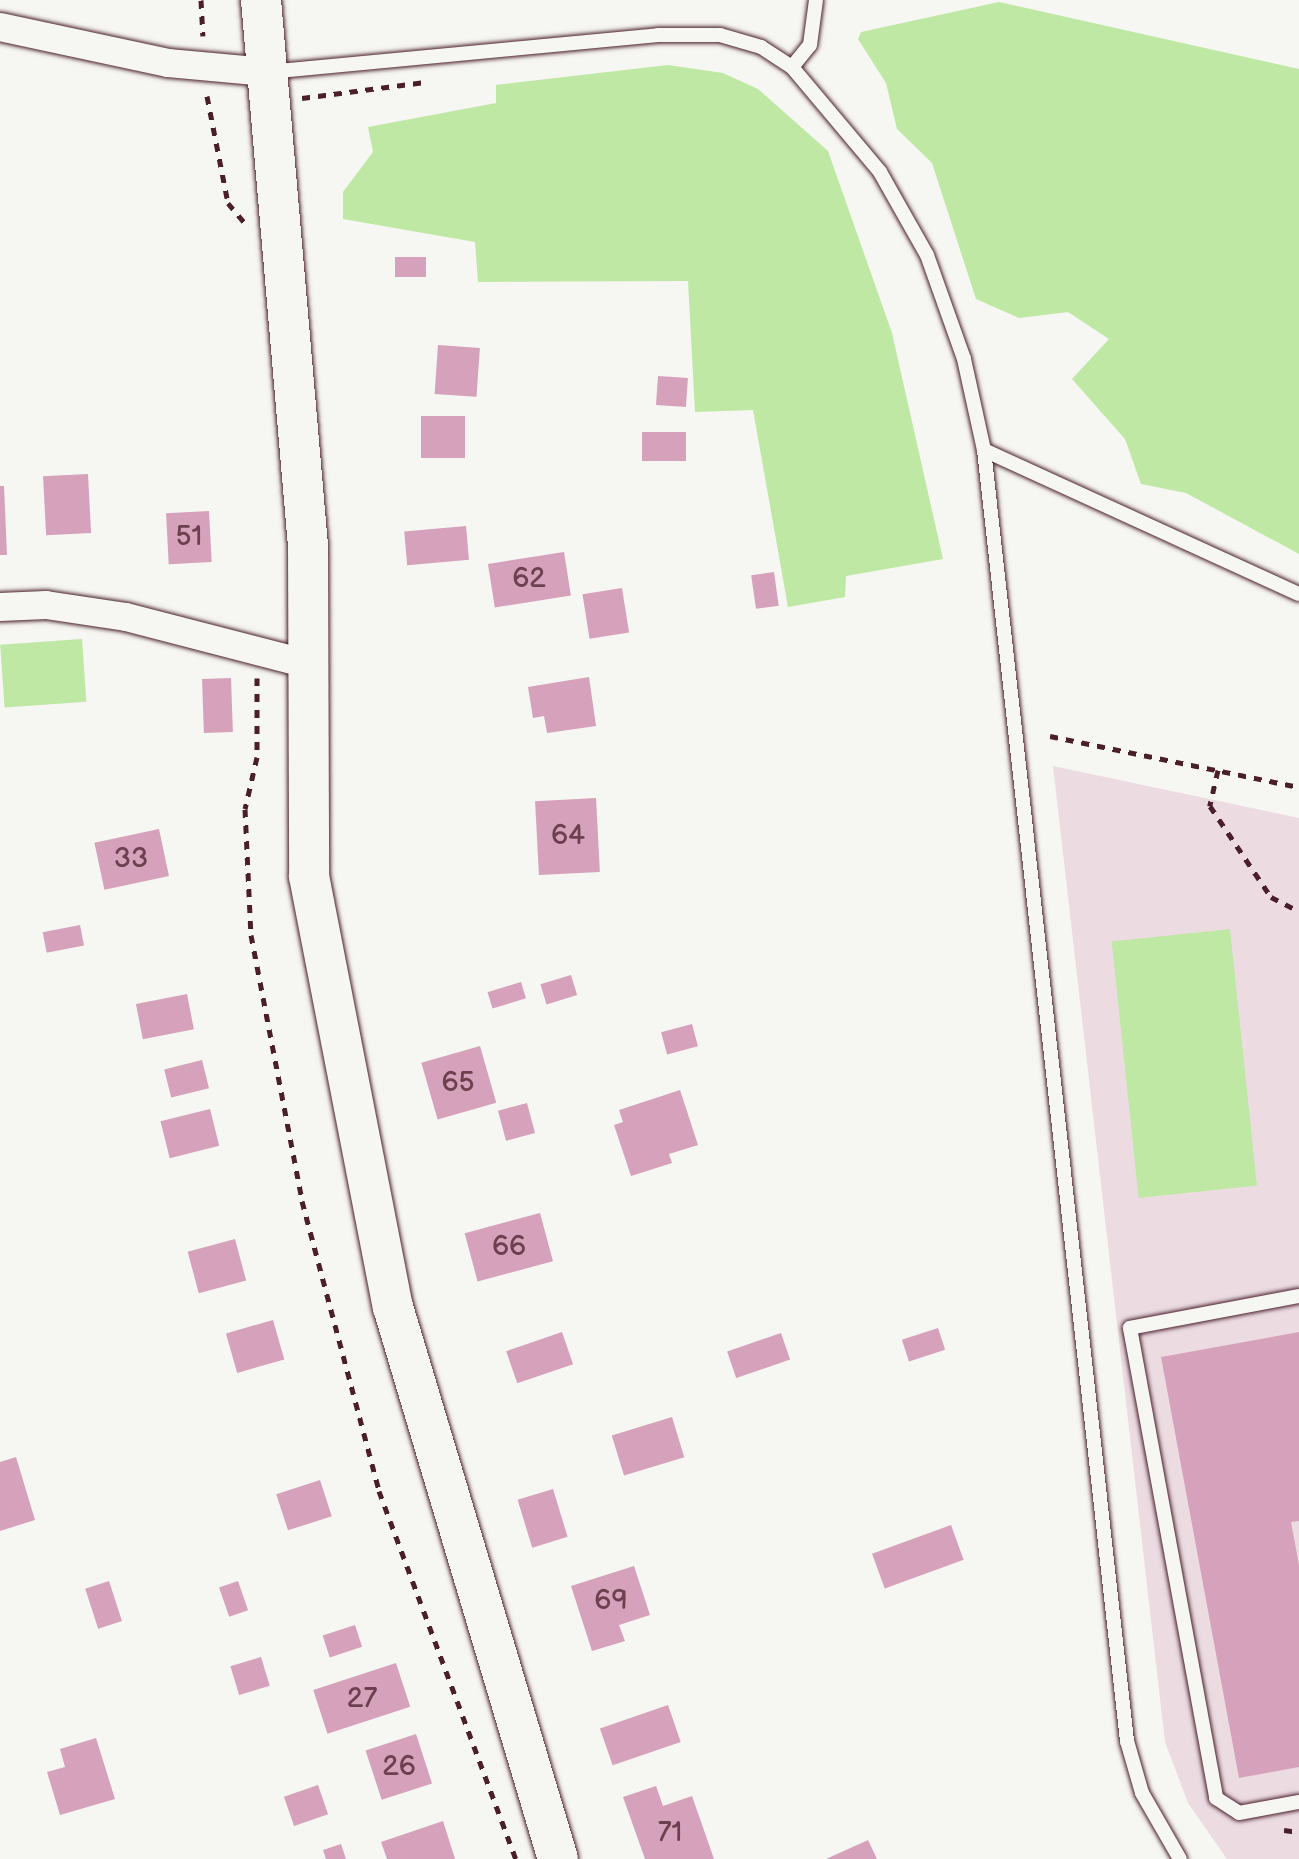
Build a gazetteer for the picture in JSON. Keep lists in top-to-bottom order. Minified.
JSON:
{"house_numbers":["51","62","64","33","65","66","69","27","26","71"]}
